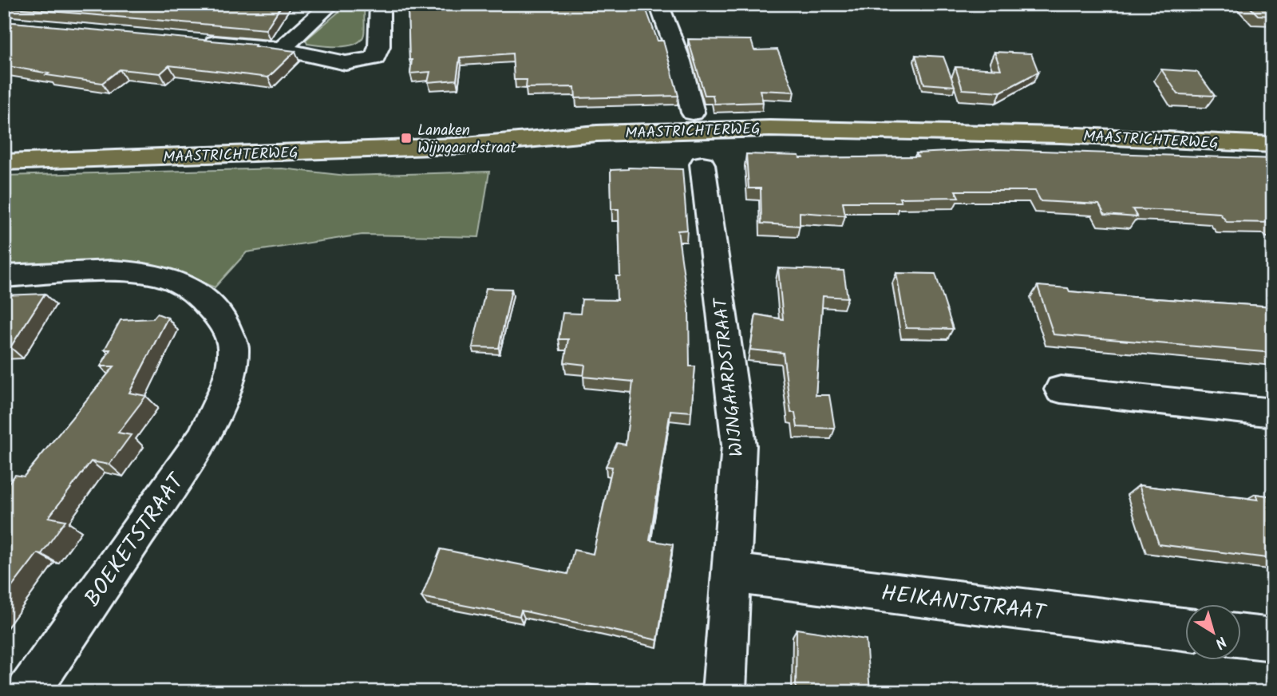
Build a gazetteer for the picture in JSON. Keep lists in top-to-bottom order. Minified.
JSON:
{"streets":{"main road":["MAASTRICHTERWEG"],"street":["WIJNGAARDSTRAAT","BOEKETSTRAAT","HEIKANTSTRAAT"]},"crossings":[["WIJNGAARDSTRAAT","HEIKANTSTRAAT"]],"places":{"transit":["Lanaken Wijngaardstraat"]},"north":"bottom right"}
